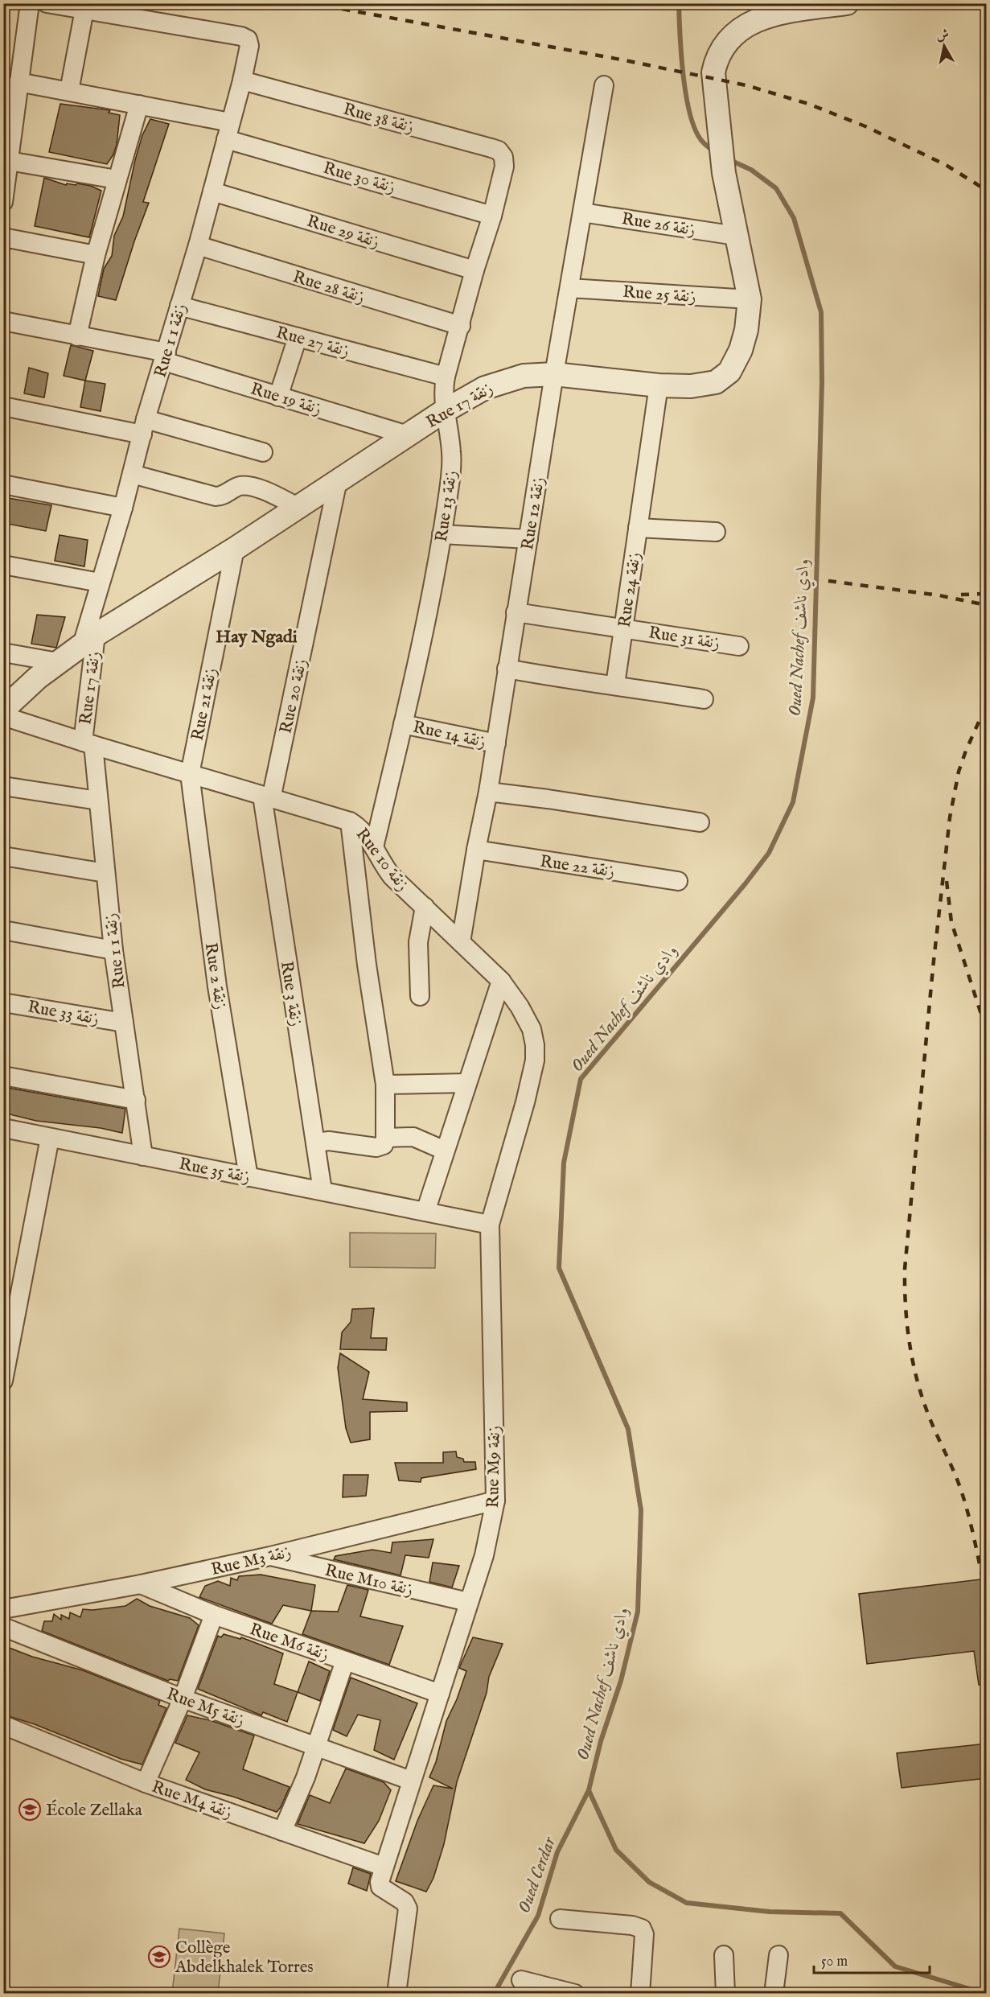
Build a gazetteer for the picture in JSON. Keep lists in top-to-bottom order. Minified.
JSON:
{"streets":{"street":["Rue 38 زنقة","Rue 30 زنقة","Rue 26 زنقة","Rue 29 زنقة","Rue 28 زنقة","Rue 25 زنقة","Rue 1 زنقة 1","Rue 27 زنقة","Rue 19 زنقة","Rue 17 زنقة","Rue 13 زنقة","Rue 12 زنقة","Rue 24 زنقة","Rue 31 زنقة","Rue 20 زنقة","Rue 21 زنقة","Rue 14 زنقة","Rue 10 زنقة","Rue 22 زنقة","Rue 2 زنقة","Rue 3 زنقة","Rue 33 زنقة","Rue 35 زنقة","Rue M9 زنقة","Rue M3 زنقة","Rue M10 زنقة","Rue M6 زنقة","Rue M5 زنقة","Rue M4 زنقة"]},"crossings":[["Rue 38 زنقة","Rue 1 زنقة 1"],["Rue 38 زنقة","Rue 13 زنقة"],["Rue 30 زنقة","Rue 1 زنقة 1"],["Rue 30 زنقة","Rue 13 زنقة"],["Rue 26 زنقة","Rue 17 زنقة"],["Rue 26 زنقة","Rue 12 زنقة"],["Rue 29 زنقة","Rue 1 زنقة 1"],["Rue 29 زنقة","Rue 13 زنقة"],["Rue 28 زنقة","Rue 1 زنقة 1"],["Rue 28 زنقة","Rue 13 زنقة"],["Rue 25 زنقة","Rue 17 زنقة"],["Rue 25 زنقة","Rue 12 زنقة"],["Rue 1 زنقة 1","Rue 27 زنقة"],["Rue 1 زنقة 1","Rue 19 زنقة"],["Rue 1 زنقة 1","Rue 17 زنقة"],["Rue 1 زنقة 1","Rue 10 زنقة"],["Rue 1 زنقة 1","Rue 33 زنقة"],["Rue 1 زنقة 1","Rue 35 زنقة"],["Rue 27 زنقة","Rue 13 زنقة"],["Rue 19 زنقة","Rue 17 زنقة"],["Rue 17 زنقة","Rue 13 زنقة"],["Rue 17 زنقة","Rue 12 زنقة"],["Rue 17 زنقة","Rue 24 زنقة"],["Rue 17 زنقة","Rue 20 زنقة"],["Rue 17 زنقة","Rue 21 زنقة"],["Rue 17 زنقة","Rue 10 زنقة"],["Rue 13 زنقة","Rue 14 زنقة"],["Rue 13 زنقة","Rue 10 زنقة"],["Rue 12 زنقة","Rue 31 زنقة"],["Rue 12 زنقة","Rue 14 زنقة"],["Rue 12 زنقة","Rue 10 زنقة"],["Rue 12 زنقة","Rue 22 زنقة"],["Rue 24 زنقة","Rue 31 زنقة"],["Rue 20 زنقة","Rue 10 زنقة"],["Rue 20 زنقة","Rue 3 زنقة"],["Rue 21 زنقة","Rue 10 زنقة"],["Rue 21 زنقة","Rue 2 زنقة"],["Rue 10 زنقة","Rue 2 زنقة"],["Rue 10 زنقة","Rue 3 زنقة"],["Rue 10 زنقة","Rue M9 زنقة"],["Rue 2 زنقة","Rue 35 زنقة"],["Rue 3 زنقة","Rue 35 زنقة"],["Rue 35 زنقة","Rue M9 زنقة"],["Rue M9 زنقة","Rue M3 زنقة"],["Rue M9 زنقة","Rue M10 زنقة"],["Rue M9 زنقة","Rue M6 زنقة"],["Rue M9 زنقة","Rue M5 زنقة"],["Rue M9 زنقة","Rue M4 زنقة"],["Rue M3 زنقة","Rue M10 زنقة"],["Rue M3 زنقة","Rue M6 زنقة"]],"districts":["Hay Ngadi"],"water":["Oued Nachef وادي ناشف","Oued Cerdar"],"places":{"school or university":["École Zellaka","Collège Abdelkhalek Torres"]},"scale_bar":"50 m","north":"top"}
